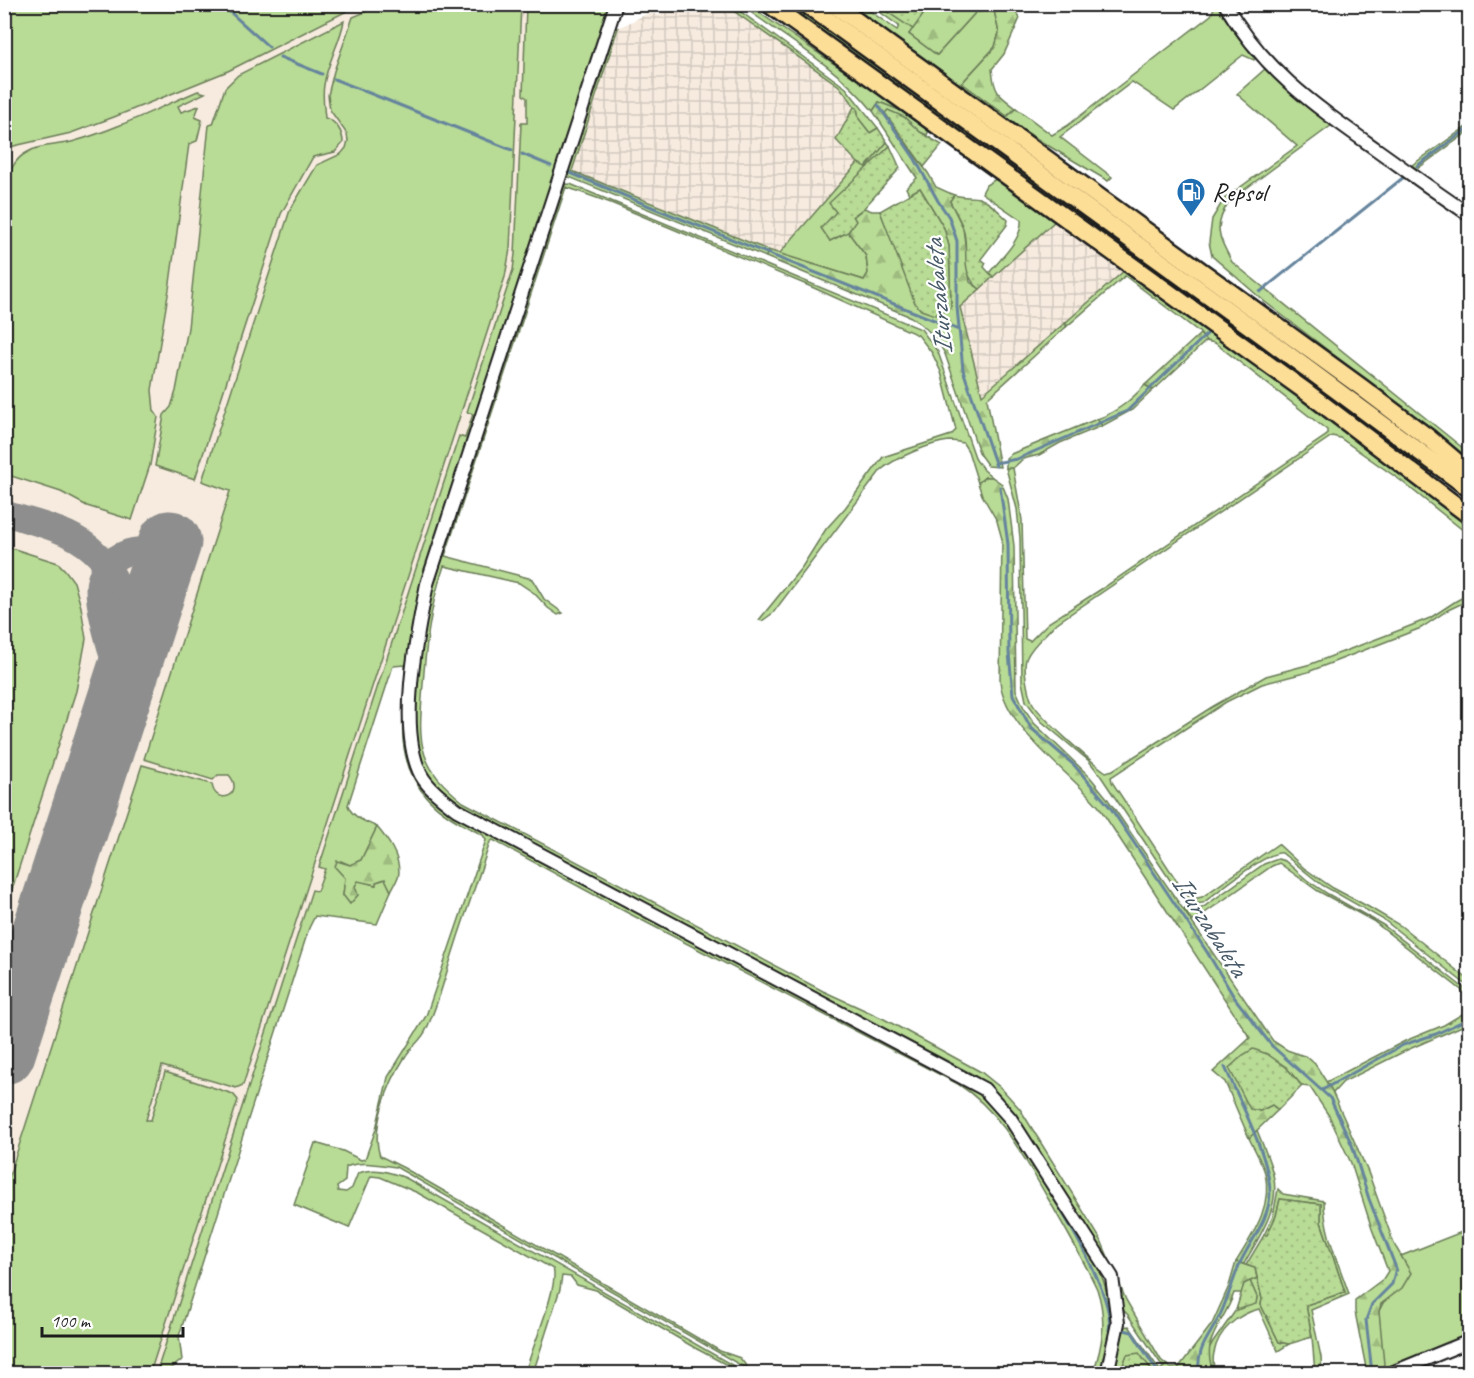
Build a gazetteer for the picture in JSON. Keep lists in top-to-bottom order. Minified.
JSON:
{"water":["Iturzabaleta"],"places":{"fuel station":["Repsol"]},"scale_bar":"100 m"}
